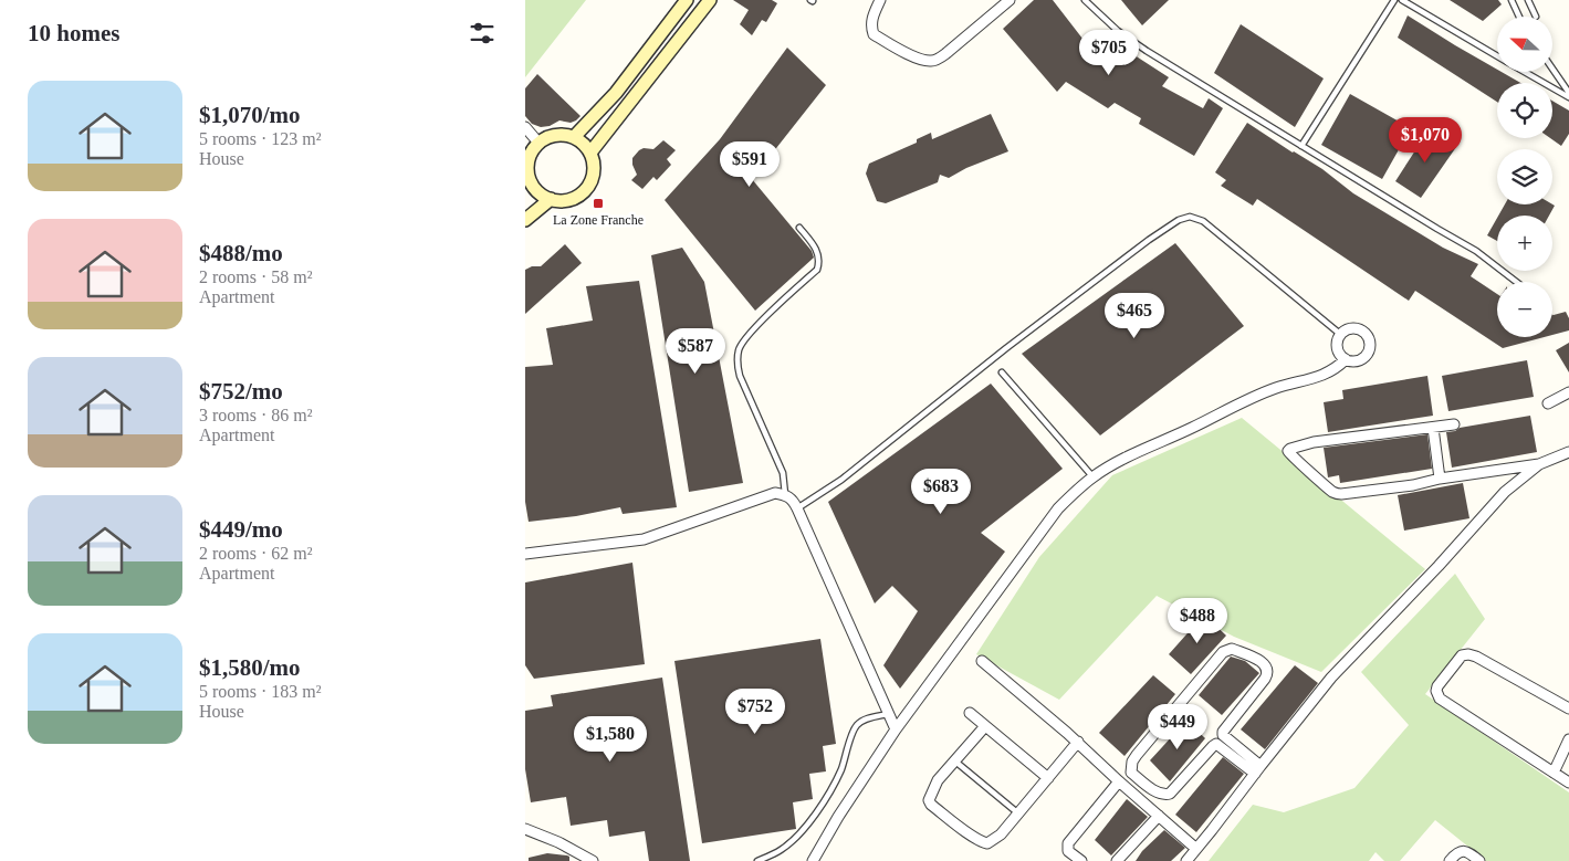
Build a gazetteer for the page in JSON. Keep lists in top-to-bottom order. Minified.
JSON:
{"places":{"transit":["La Zone Franche"]},"north":"left","page":{"heading":"10 homes","map_buttons":["+","−"],"price":["$705","$1,070","$591","$465","$587","$683","$488","$752","$449","$1,580"],"list":[{"name":"$1,070/mo","note":"5 rooms · 123 m² · House"},{"name":"$488/mo","note":"2 rooms · 58 m² · Apartment"},{"name":"$752/mo","note":"3 rooms · 86 m² · Apartment"},{"name":"$449/mo","note":"2 rooms · 62 m² · Apartment"},{"name":"$1,580/mo","note":"5 rooms · 183 m² · House"}]}}
